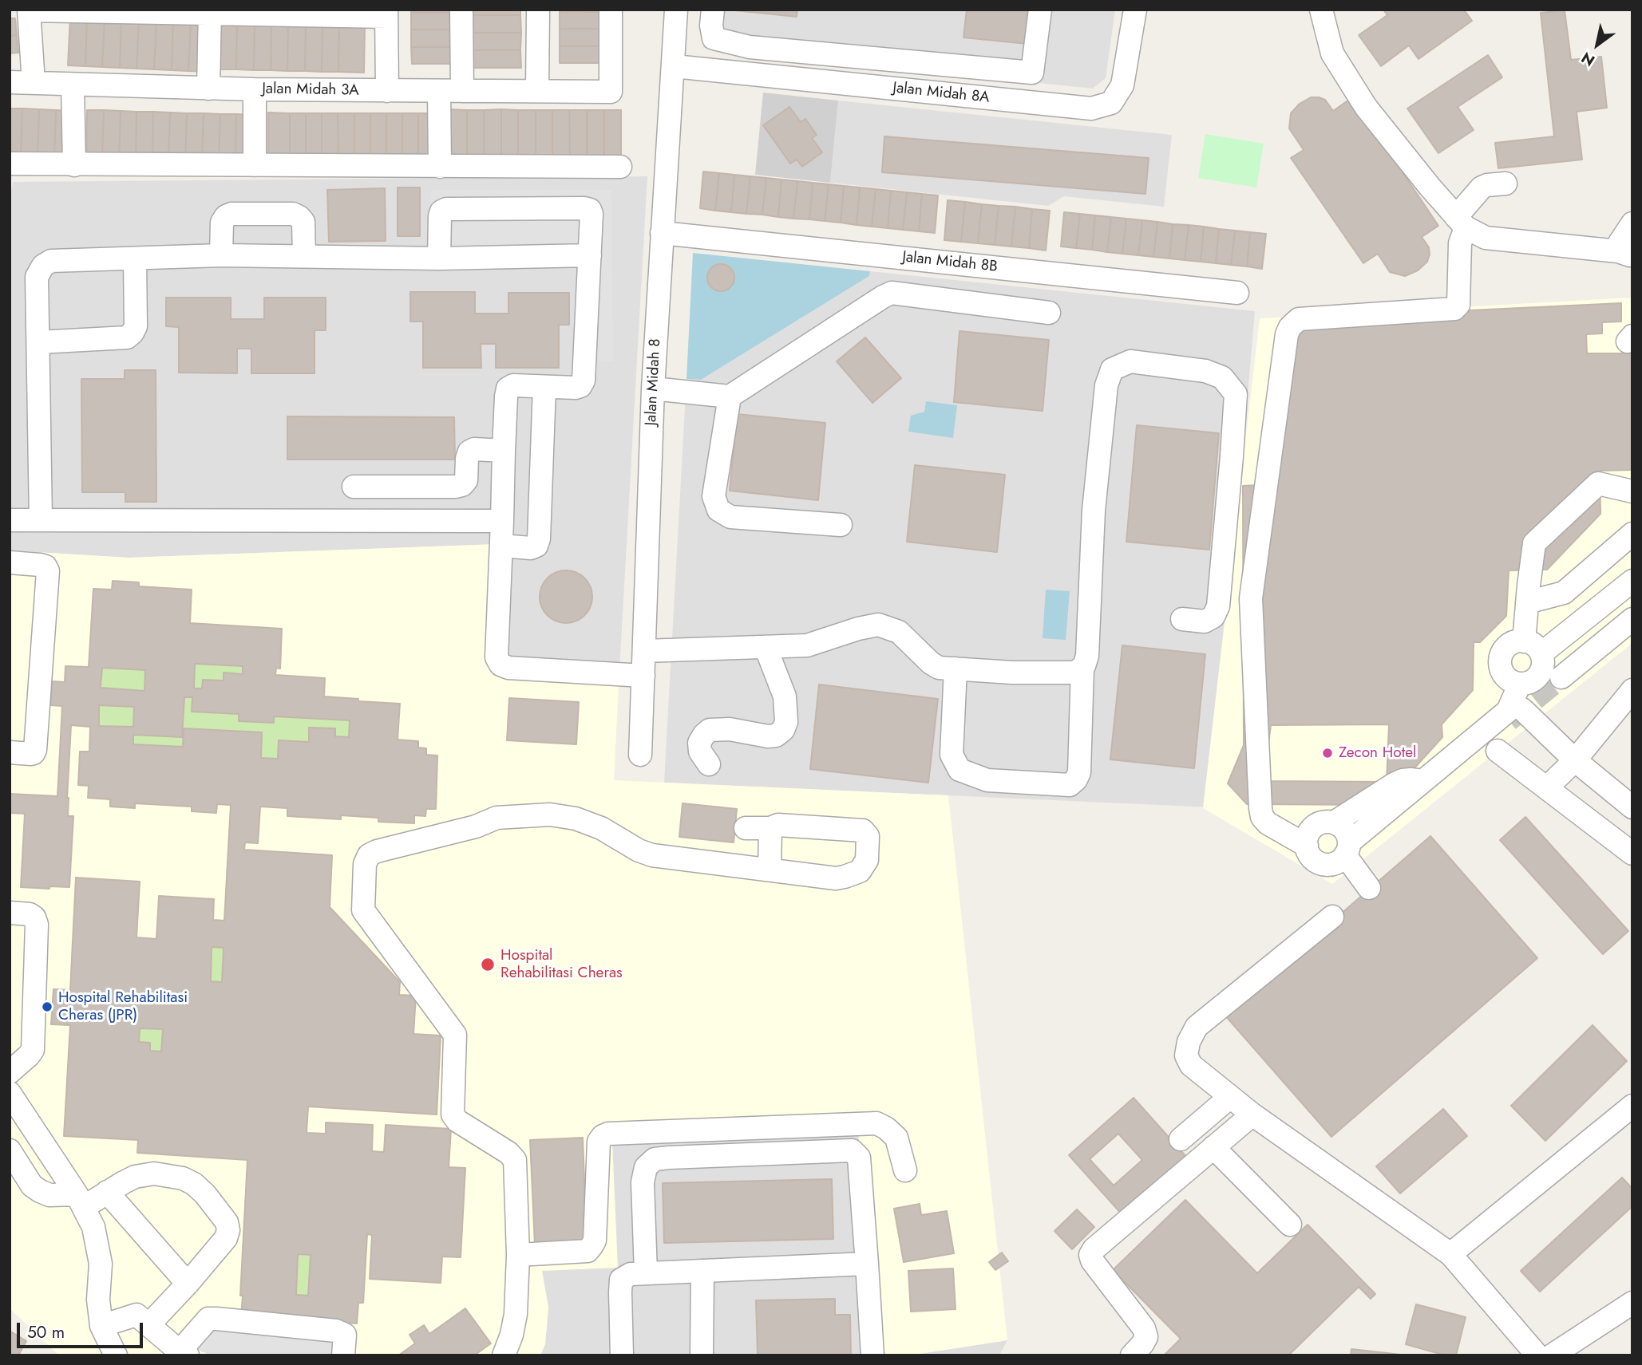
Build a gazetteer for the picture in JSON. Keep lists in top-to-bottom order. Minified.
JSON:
{"streets":{"street":["Jalan Midah 3A","Jalan Midah 8A","Jalan Midah 8B","Jalan Midah 8"]},"crossings":[["Jalan Midah 8A","Jalan Midah 8"],["Jalan Midah 8B","Jalan Midah 8"]],"places":["Zecon Hotel","Hospital Rehabilitasi Cheras","Hospital Rehabilitasi Cheras (JPR)"],"scale_bar":"50 m","north":"bottom left"}
